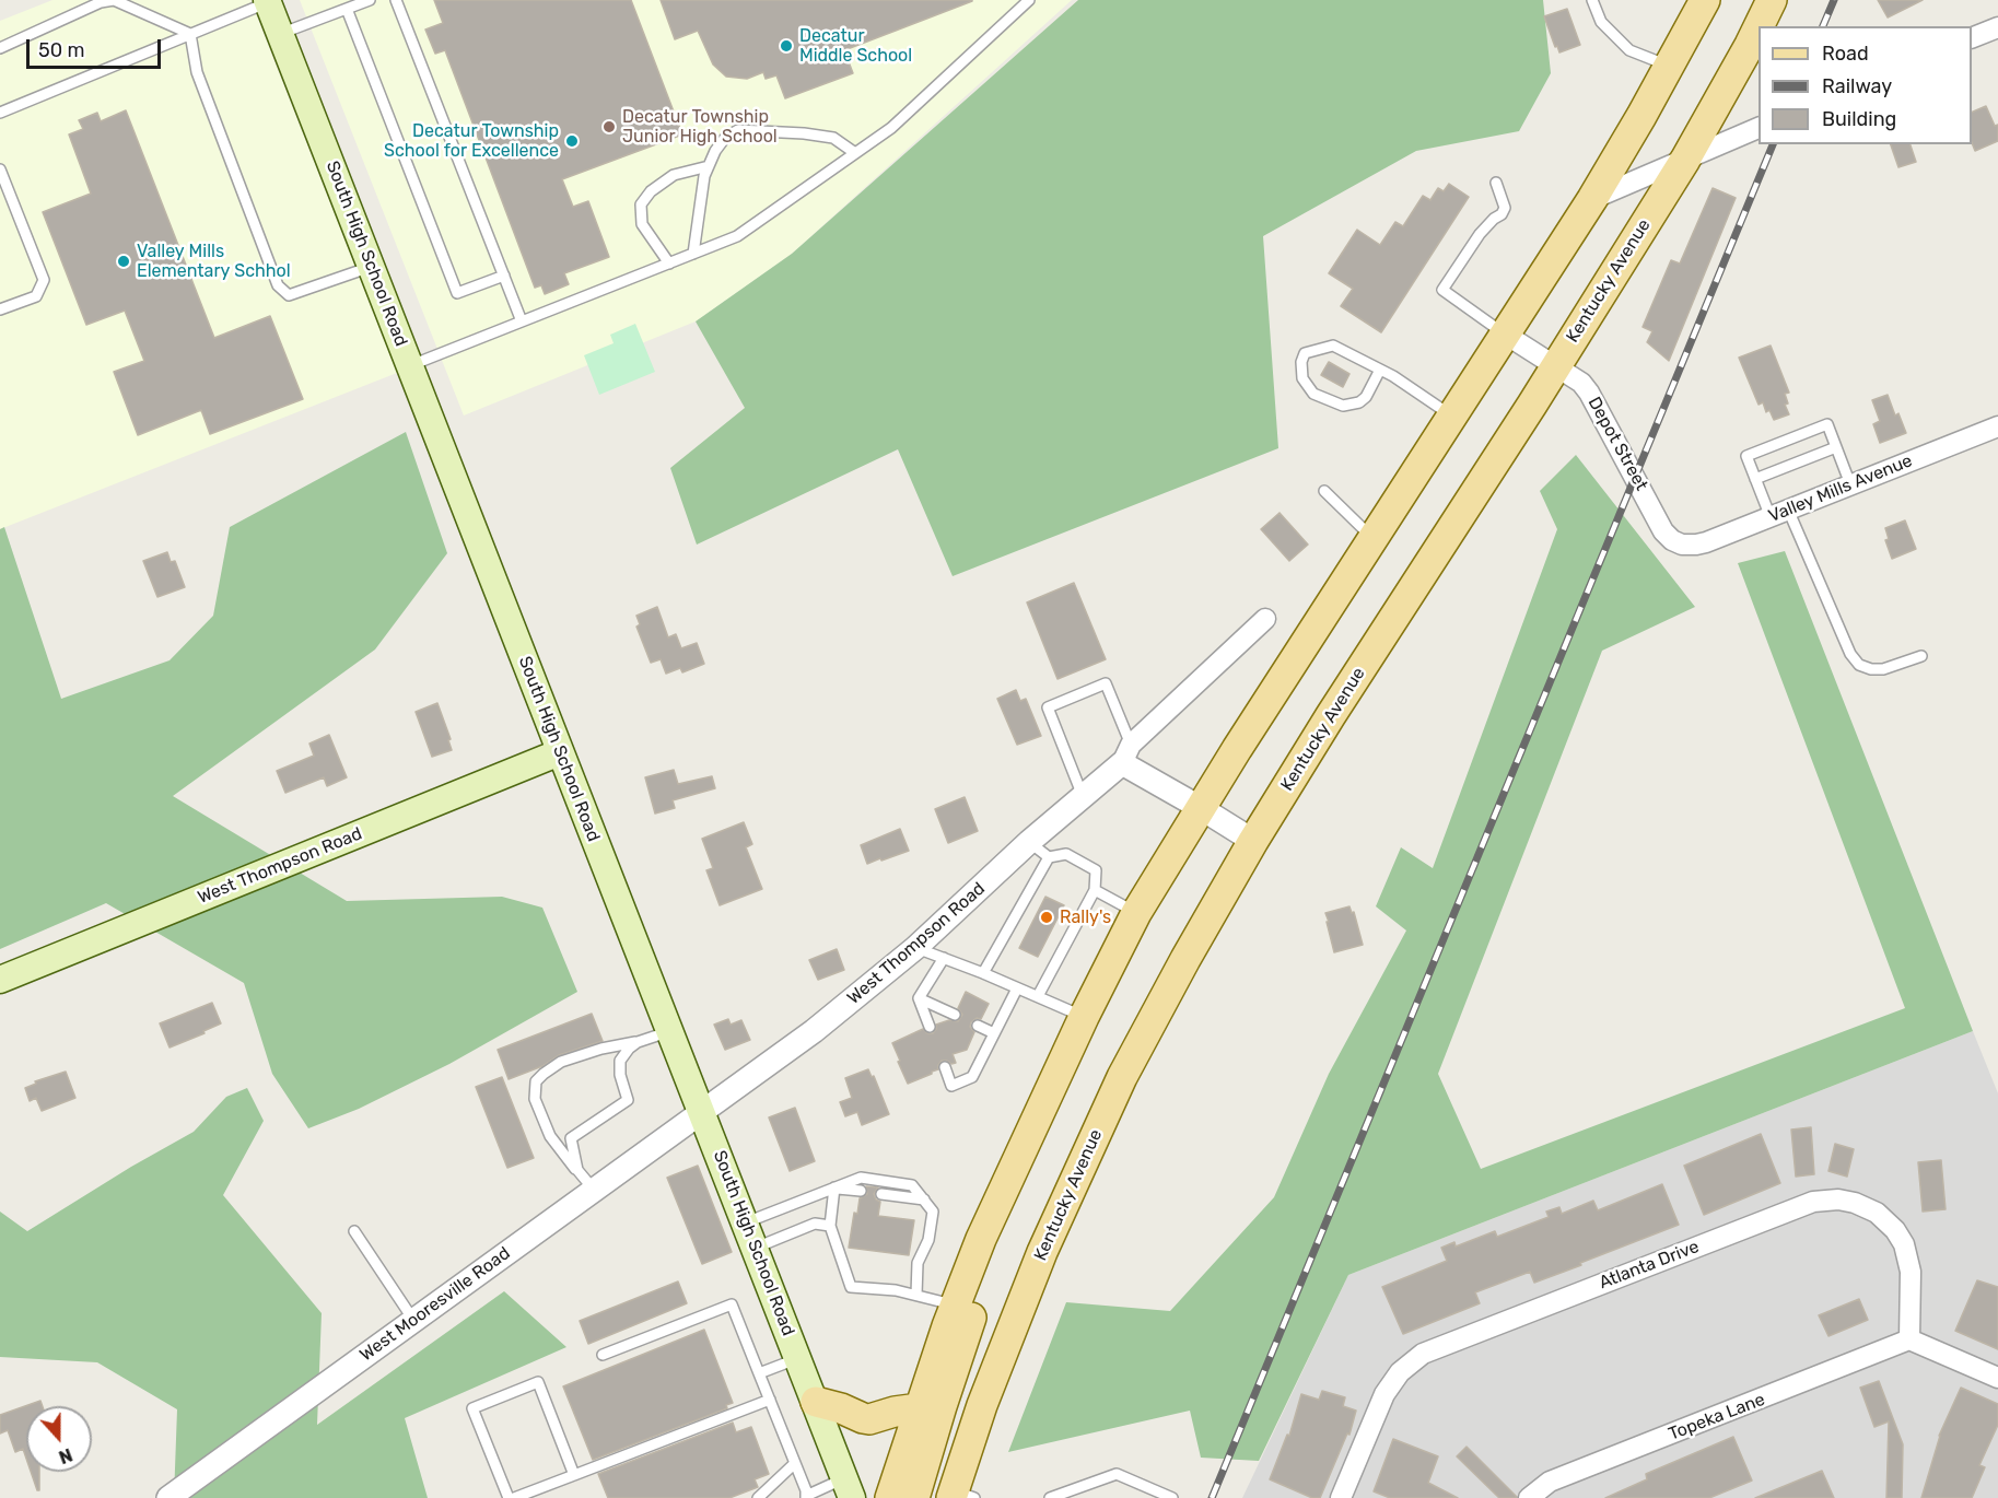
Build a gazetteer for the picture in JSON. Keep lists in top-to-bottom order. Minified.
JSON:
{"streets":{"main road":["South High School Road","Kentucky Avenue","West Thompson Road"],"street":["Depot Street","Valley Mills Avenue","Atlanta Drive","West Mooresville Road","Topeka Lane"]},"crossings":[["South High School Road","West Thompson Road"],["South High School Road","West Mooresville Road"],["Kentucky Avenue","Depot Street"],["Depot Street","Valley Mills Avenue"],["West Thompson Road","West Mooresville Road"],["Atlanta Drive","Topeka Lane"]],"places":["Decatur Middle School","Decatur Township Junior High School","Decatur Township School for Excellence","Valley Mills Elementary Schhol","Rally's"],"legend":["Road","Railway","Building"],"scale_bar":"50 m","north":"bottom"}
